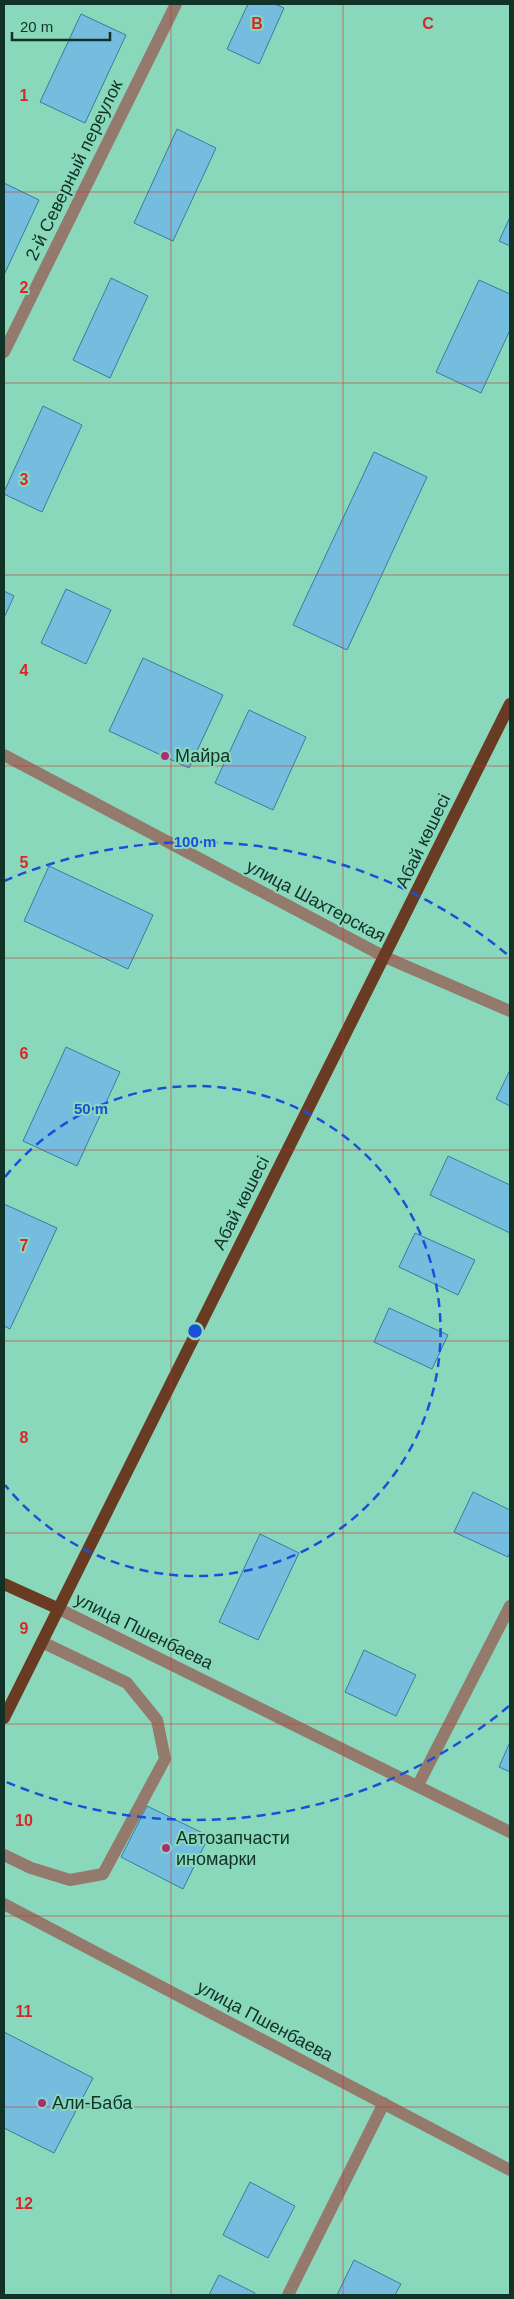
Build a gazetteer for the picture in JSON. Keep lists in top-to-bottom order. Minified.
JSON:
{"streets":{"main road":["Абай көшесі","улица Пшенбаева"],"street":["2-й Северный переулок","улица Шахтерская"]},"crossings":[["Абай көшесі","улица Шахтерская"],["Абай көшесі","улица Пшенбаева"]],"places":["Майра","Автозапчасти иномарки","Али-Баба"],"scale_bar":"20 m","grid":{"columns":["B","C"],"rows":["1","2","3","4","5","6","7","8","9","10","11","12"]},"rings":["100 m","50 m"]}
